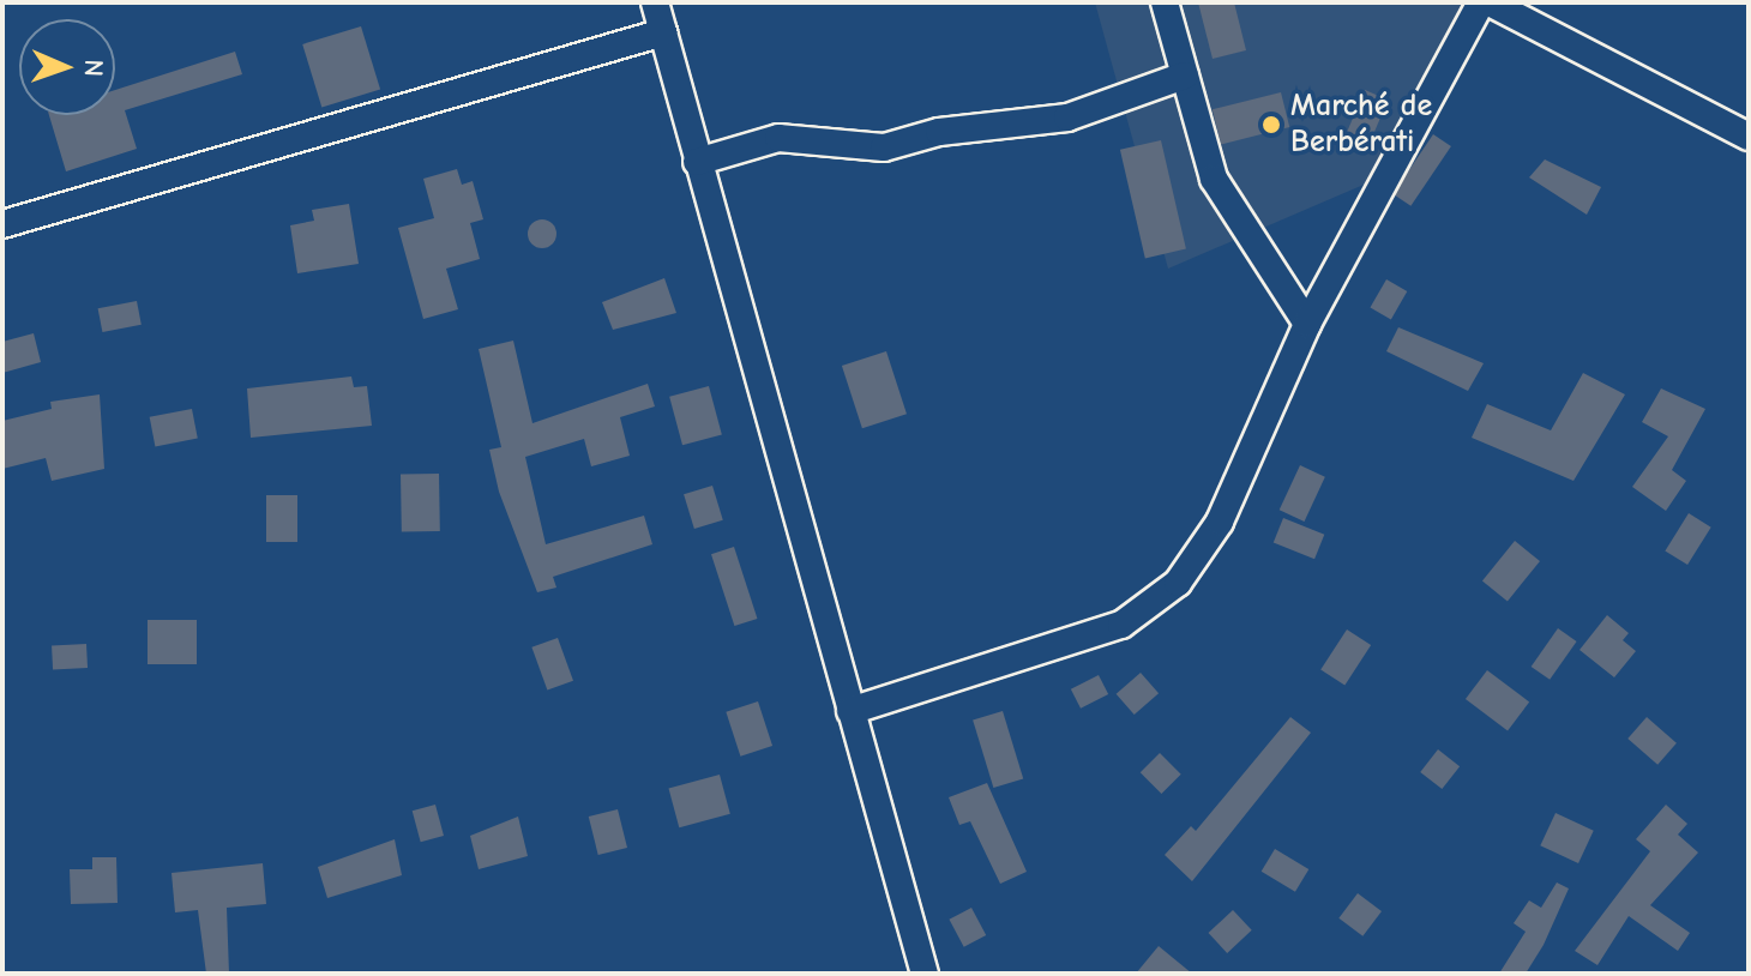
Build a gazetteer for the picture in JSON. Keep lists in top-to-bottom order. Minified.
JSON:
{"places":["Marché de Berbérati"],"north":"right"}
